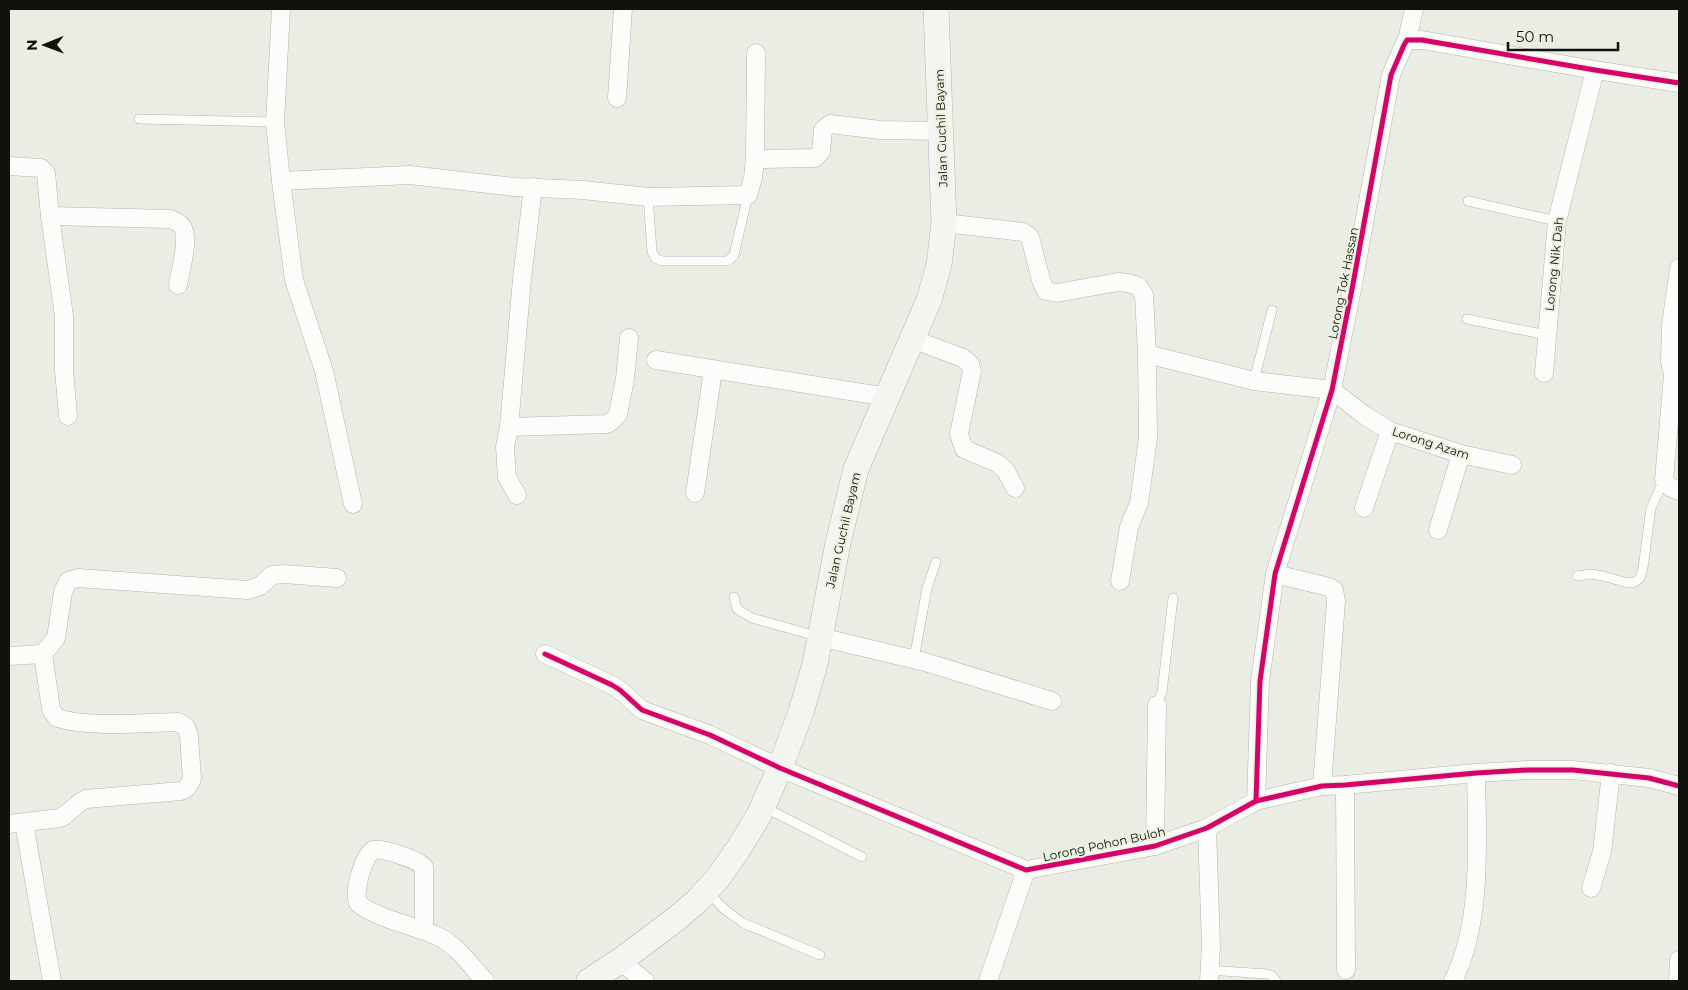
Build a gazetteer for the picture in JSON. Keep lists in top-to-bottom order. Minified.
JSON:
{"streets":{"main road":["Jalan Guchil Bayam"],"street":["Lorong Nik Dah","Lorong Tok Hassan","Lorong Azam","Lorong Pohon Buloh"]},"crossings":[["Lorong Tok Hassan","Lorong Azam"],["Lorong Tok Hassan","Lorong Pohon Buloh"]],"scale_bar":"50 m","north":"left"}
